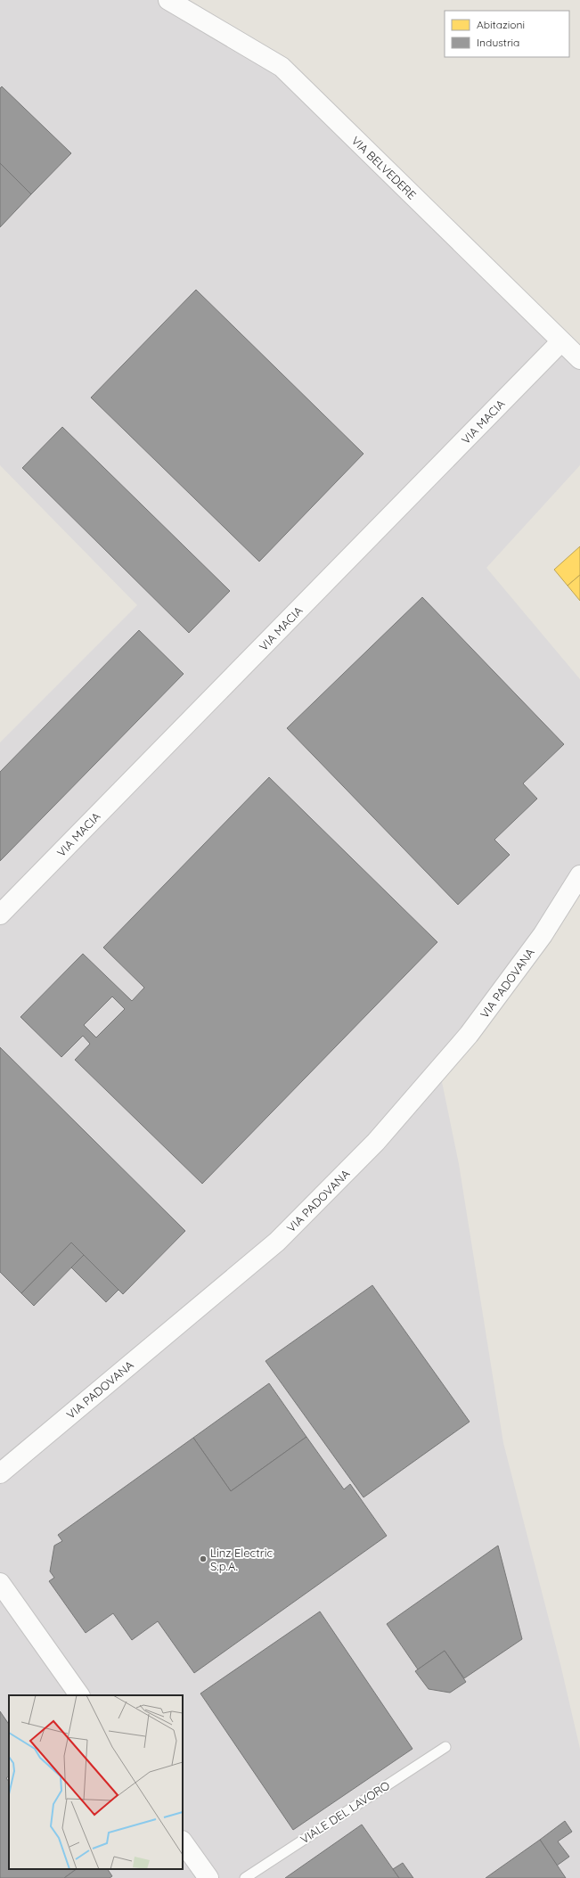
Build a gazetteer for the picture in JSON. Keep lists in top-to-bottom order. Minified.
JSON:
{"streets":{"street":["VIA BELVEDERE","VIA MACIA","VIA PADOVANA"],"lane":["VIALE DEL LAVORO"]},"crossings":[["VIA BELVEDERE","VIA MACIA"]],"places":["Linz Electric S.p.A."],"legend":["Abitazioni","Industria"]}
